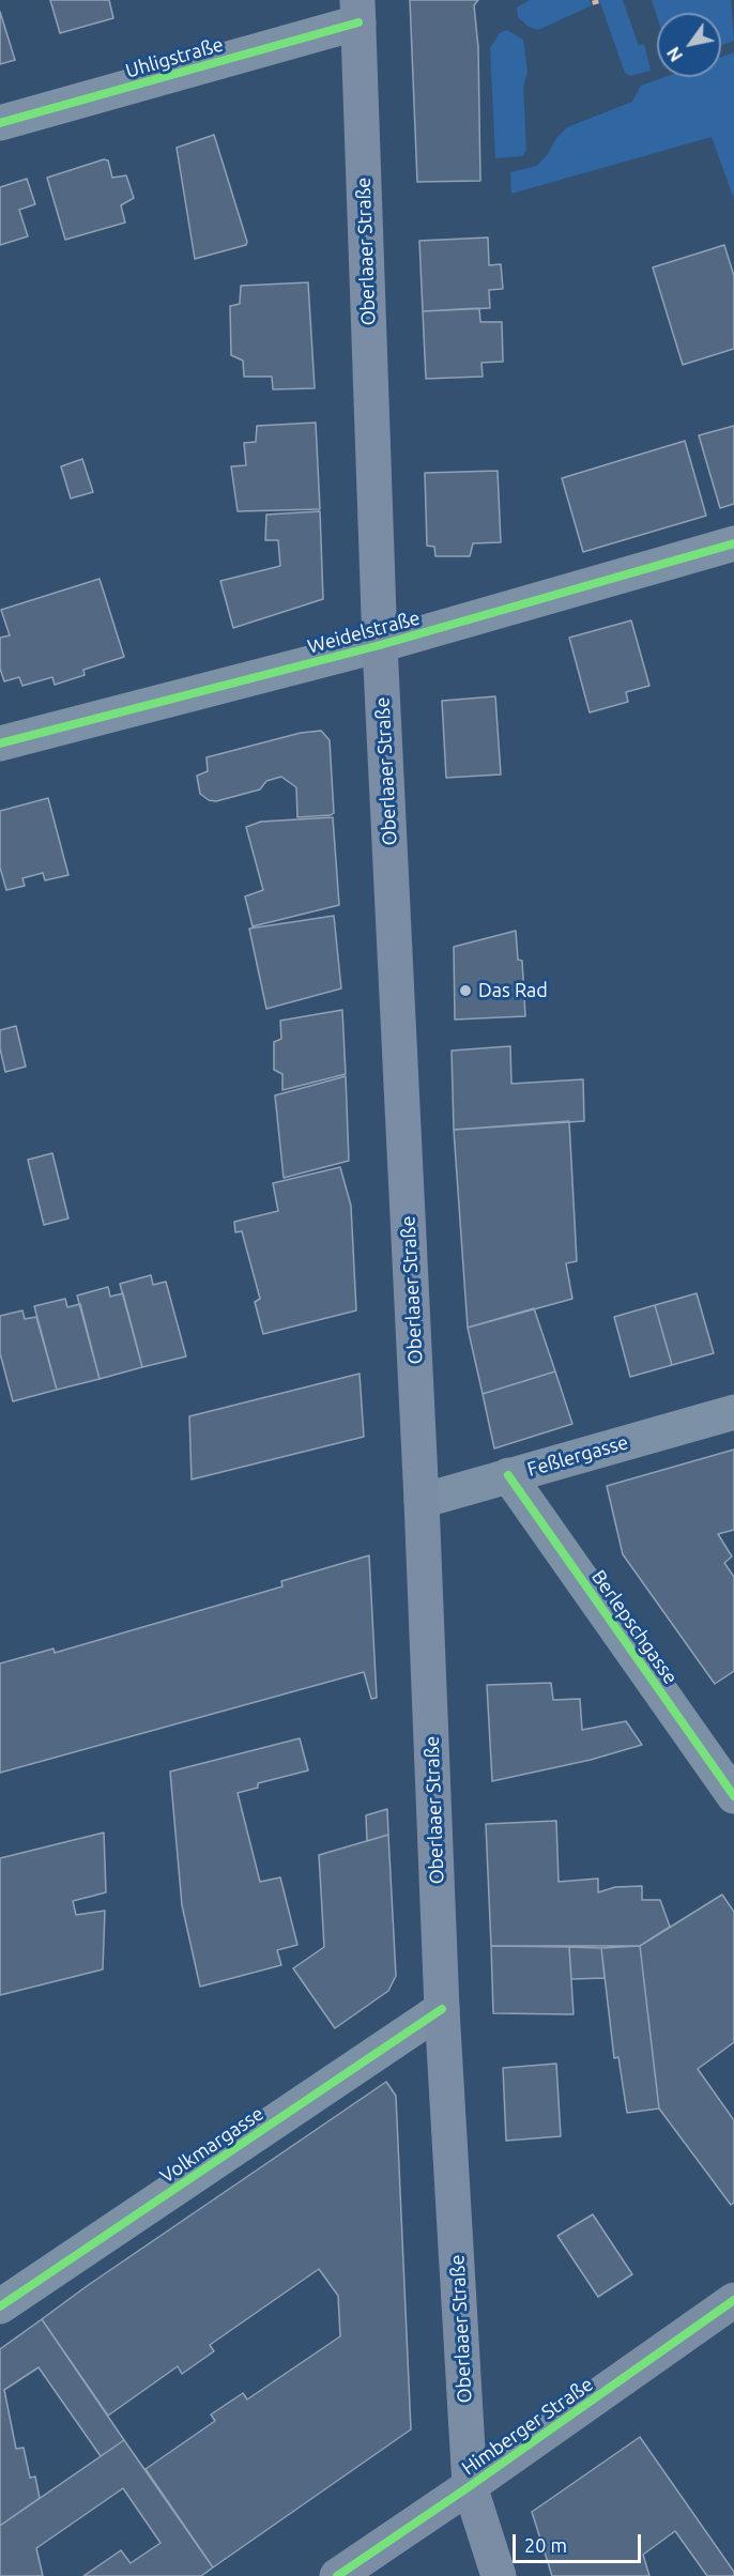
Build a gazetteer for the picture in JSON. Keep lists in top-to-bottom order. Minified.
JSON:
{"streets":{"main road":["Oberlaaer Straße","Himberger Straße"],"street":["Uhligstraße","Weidelstraße","Feßlergasse","Berlepschgasse","Volkmargasse"]},"crossings":[["Uhligstraße","Oberlaaer Straße"],["Oberlaaer Straße","Weidelstraße"],["Oberlaaer Straße","Feßlergasse"],["Oberlaaer Straße","Volkmargasse"],["Oberlaaer Straße","Himberger Straße"],["Feßlergasse","Berlepschgasse"]],"places":["Das Rad"],"scale_bar":"20 m","north":"bottom left"}
